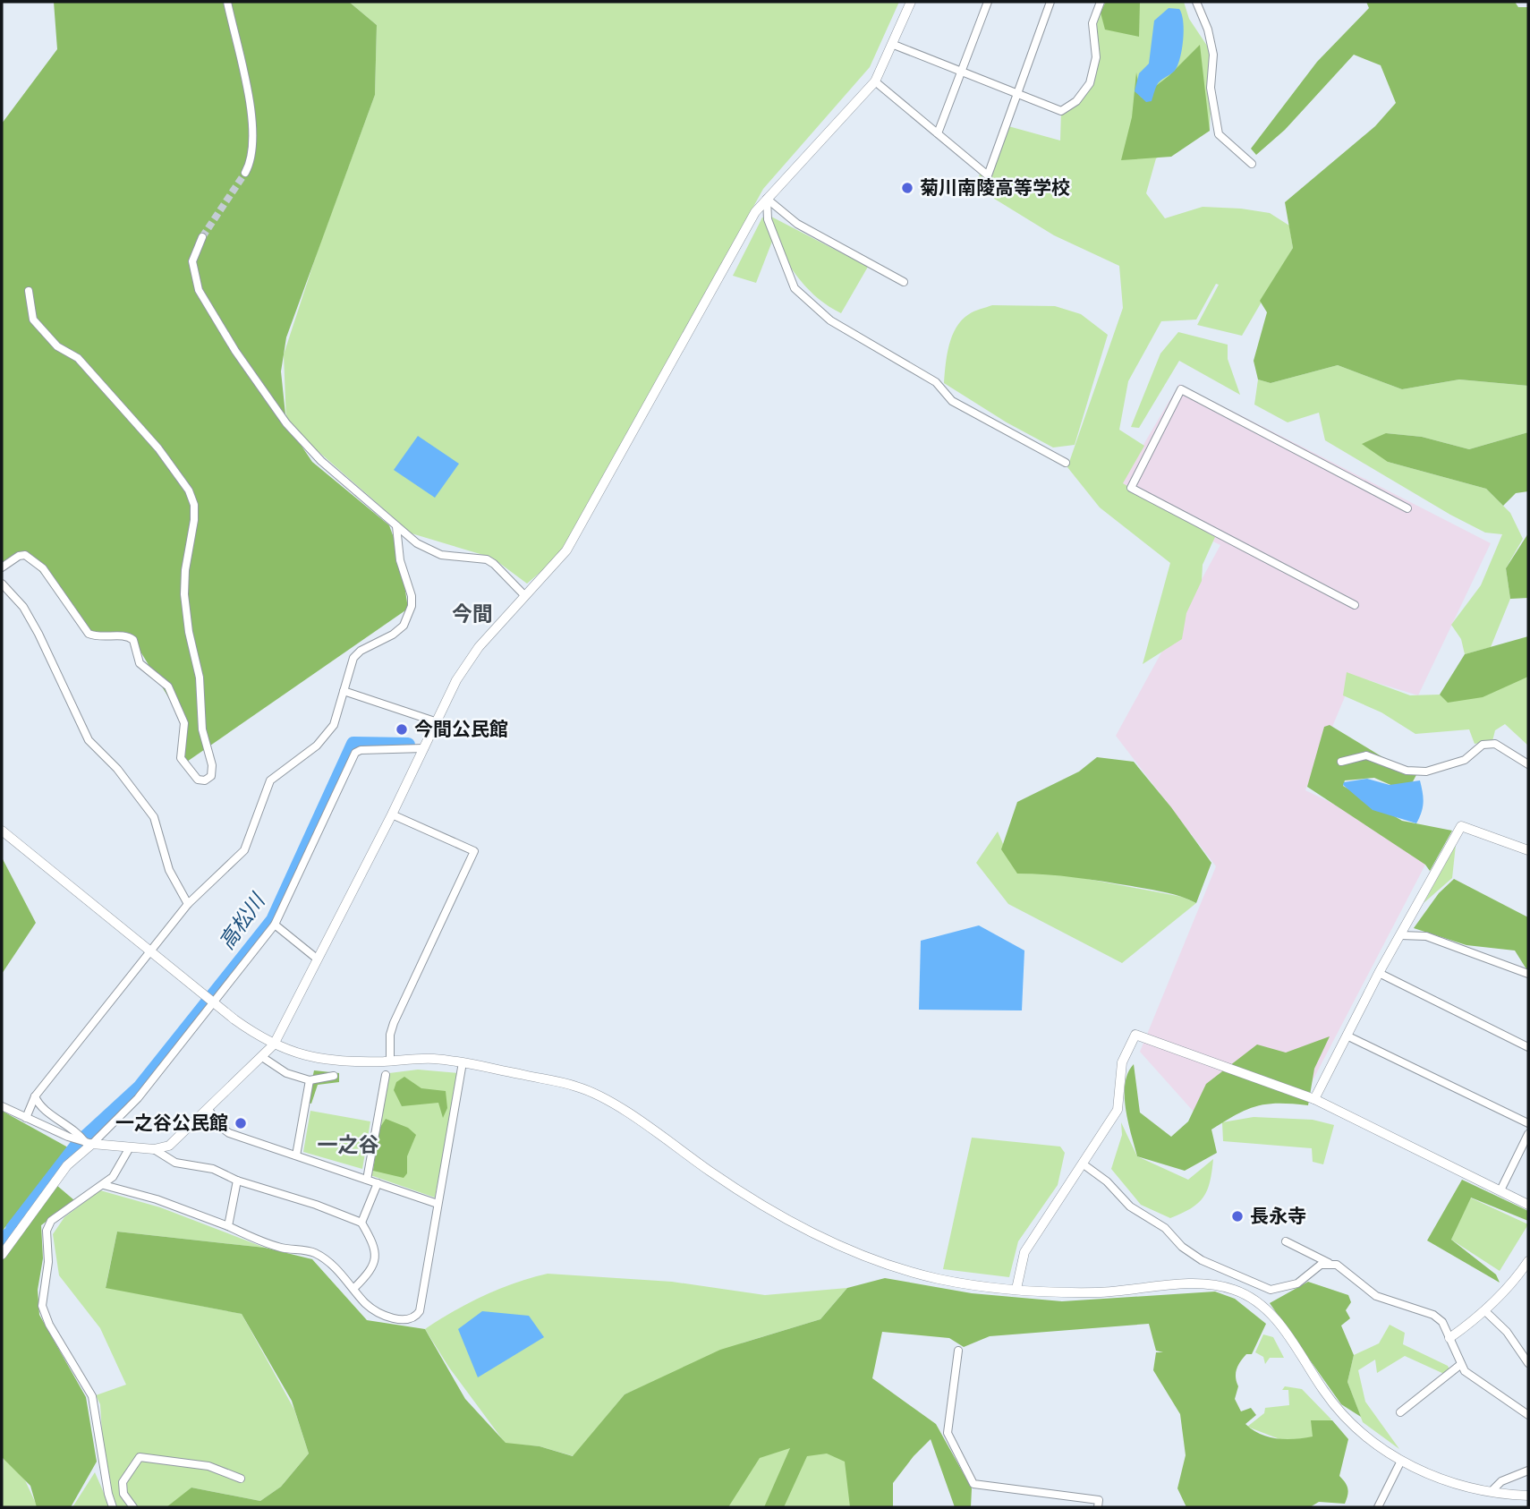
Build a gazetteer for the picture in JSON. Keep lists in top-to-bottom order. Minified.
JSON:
{"districts":["今間","一之谷"],"water":["高松川"],"places":["菊川南陵高等学校","今間公民館","一之谷公民館","長永寺"]}
